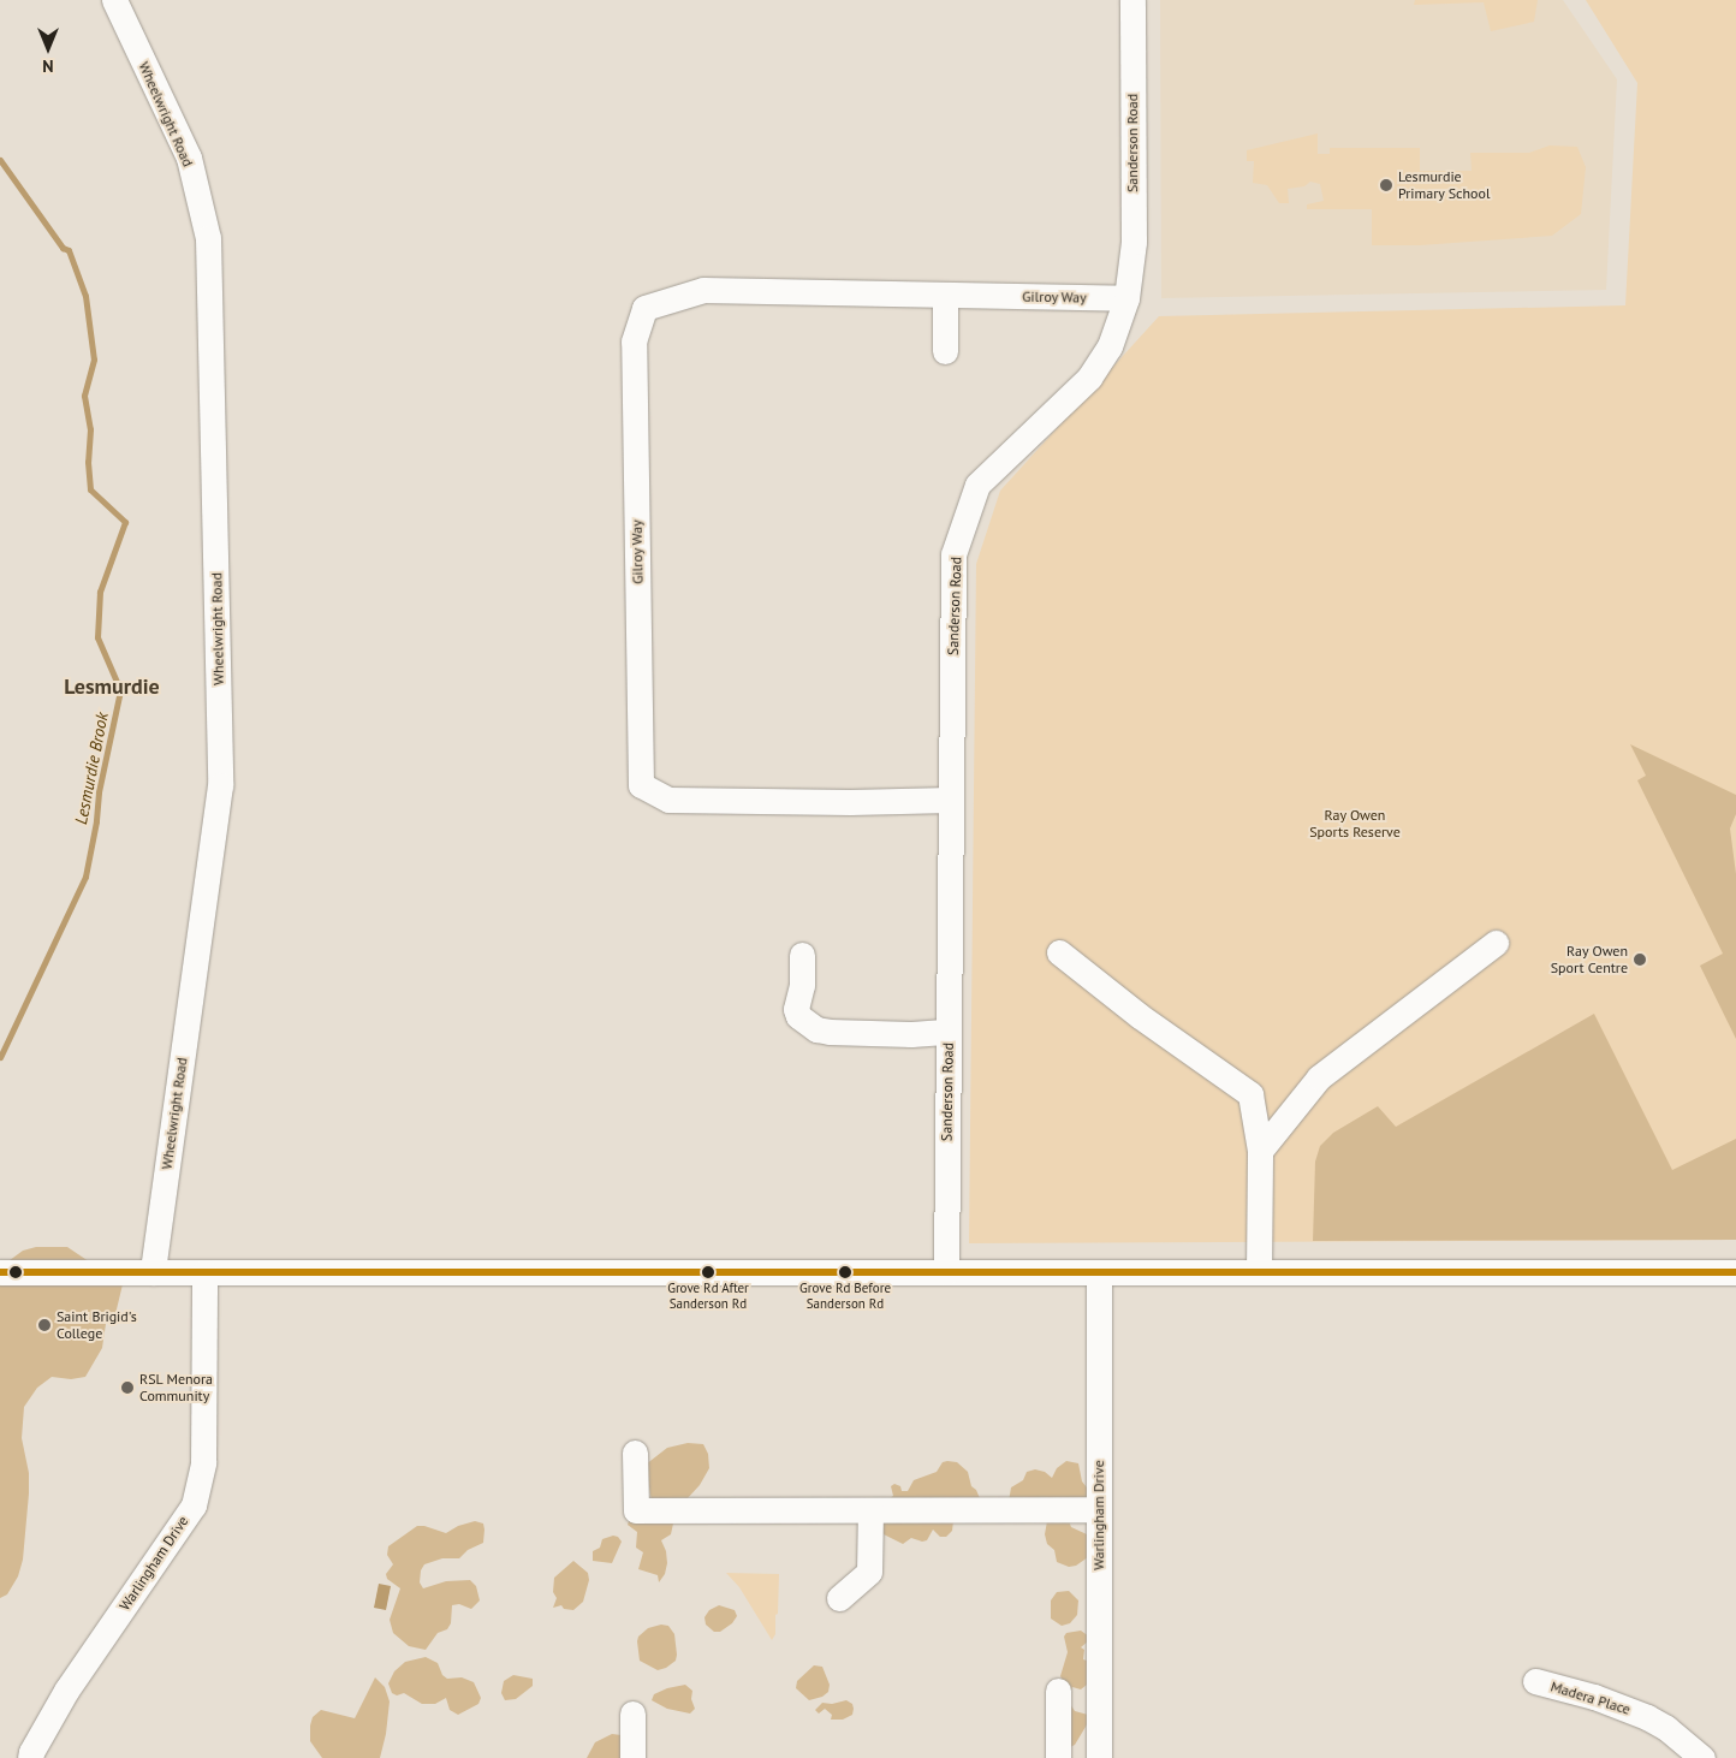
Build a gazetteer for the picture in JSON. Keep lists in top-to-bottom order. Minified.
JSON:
{"streets":{"street":["Wheelwright Road","Sanderson Road","Gilroy Way","Warlingham Drive","Madera Place"]},"crossings":[["Sanderson Road","Gilroy Way"]],"districts":["Lesmurdie"],"water":["Lesmurdie Brook"],"parks":["Ray Owen Sports Reserve"],"places":["Lesmurdie Primary School","Ray Owen Sport Centre","Grove Rd After Sanderson Rd","Grove Rd Before Sanderson Rd","Saint Brigid's College","RSL Menora Community"],"north":"bottom"}
